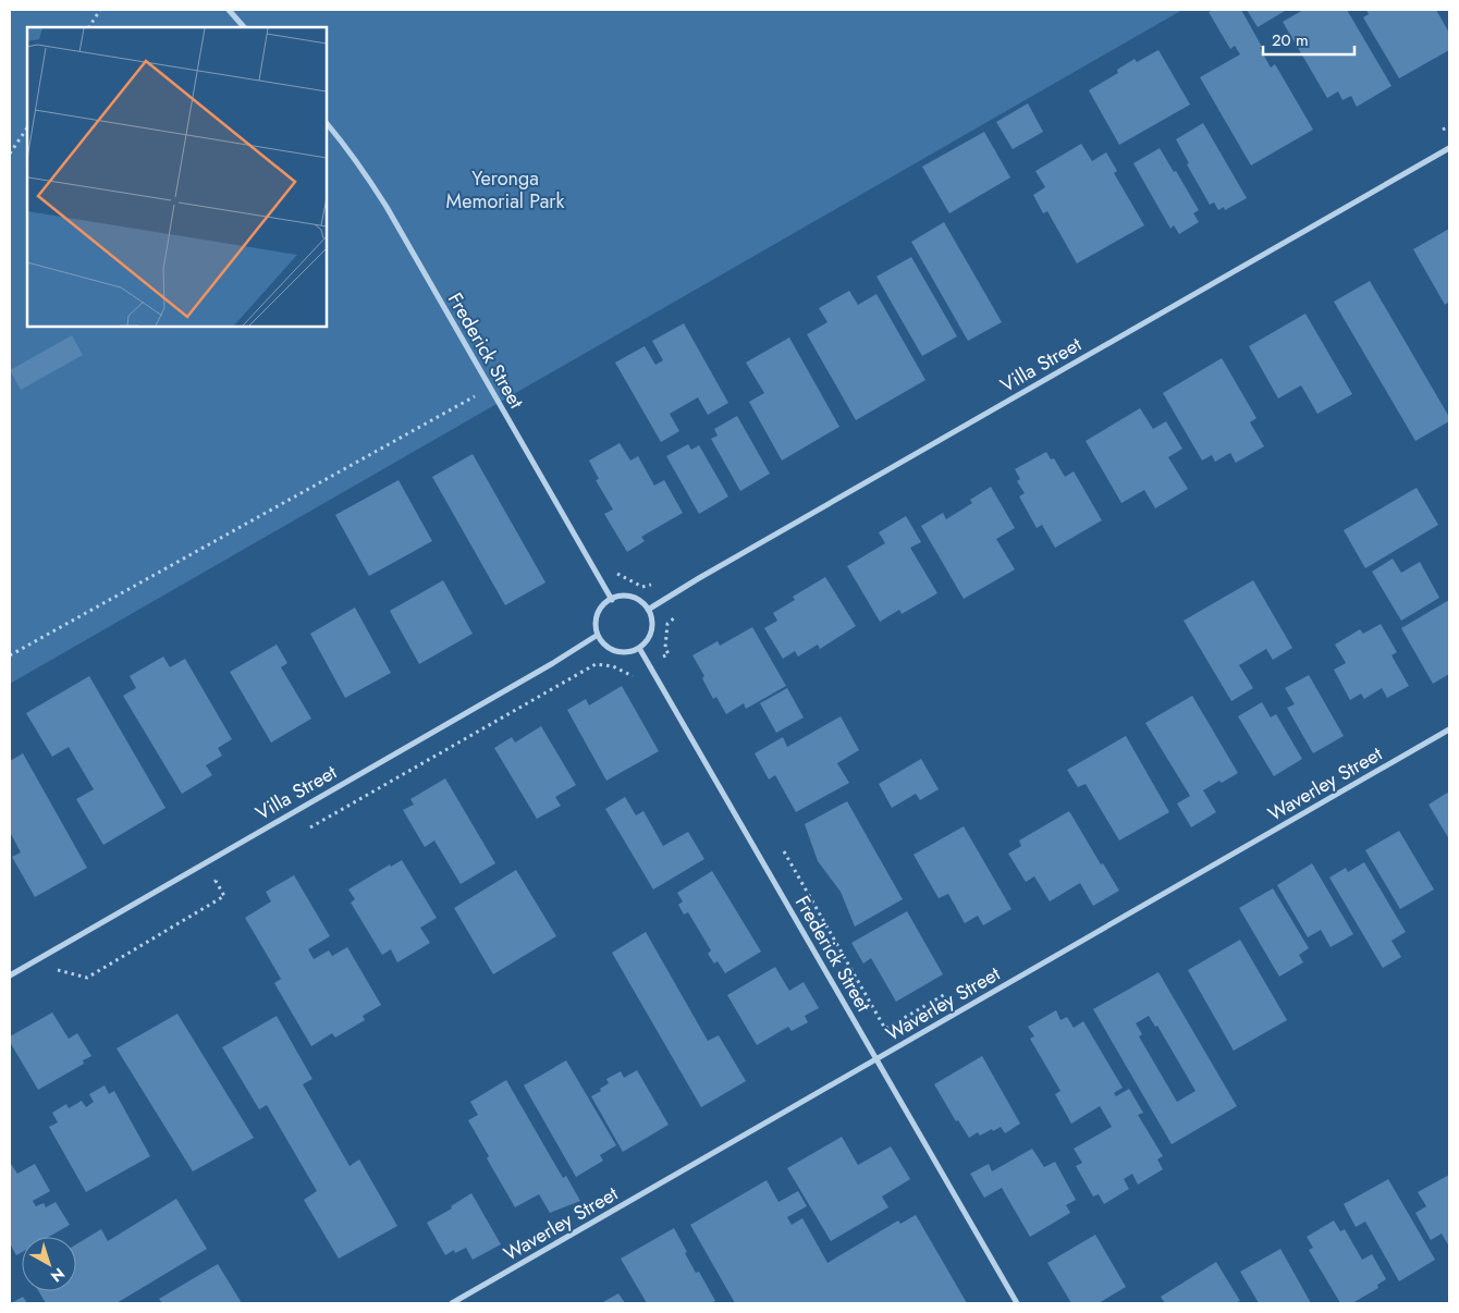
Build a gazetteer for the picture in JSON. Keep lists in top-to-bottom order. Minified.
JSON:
{"streets":{"street":["Frederick Street","Villa Street","Waverley Street"]},"crossings":[["Frederick Street","Villa Street"],["Frederick Street","Waverley Street"]],"parks":["Yeronga Memorial Park"],"scale_bar":"20 m","north":"bottom right"}
